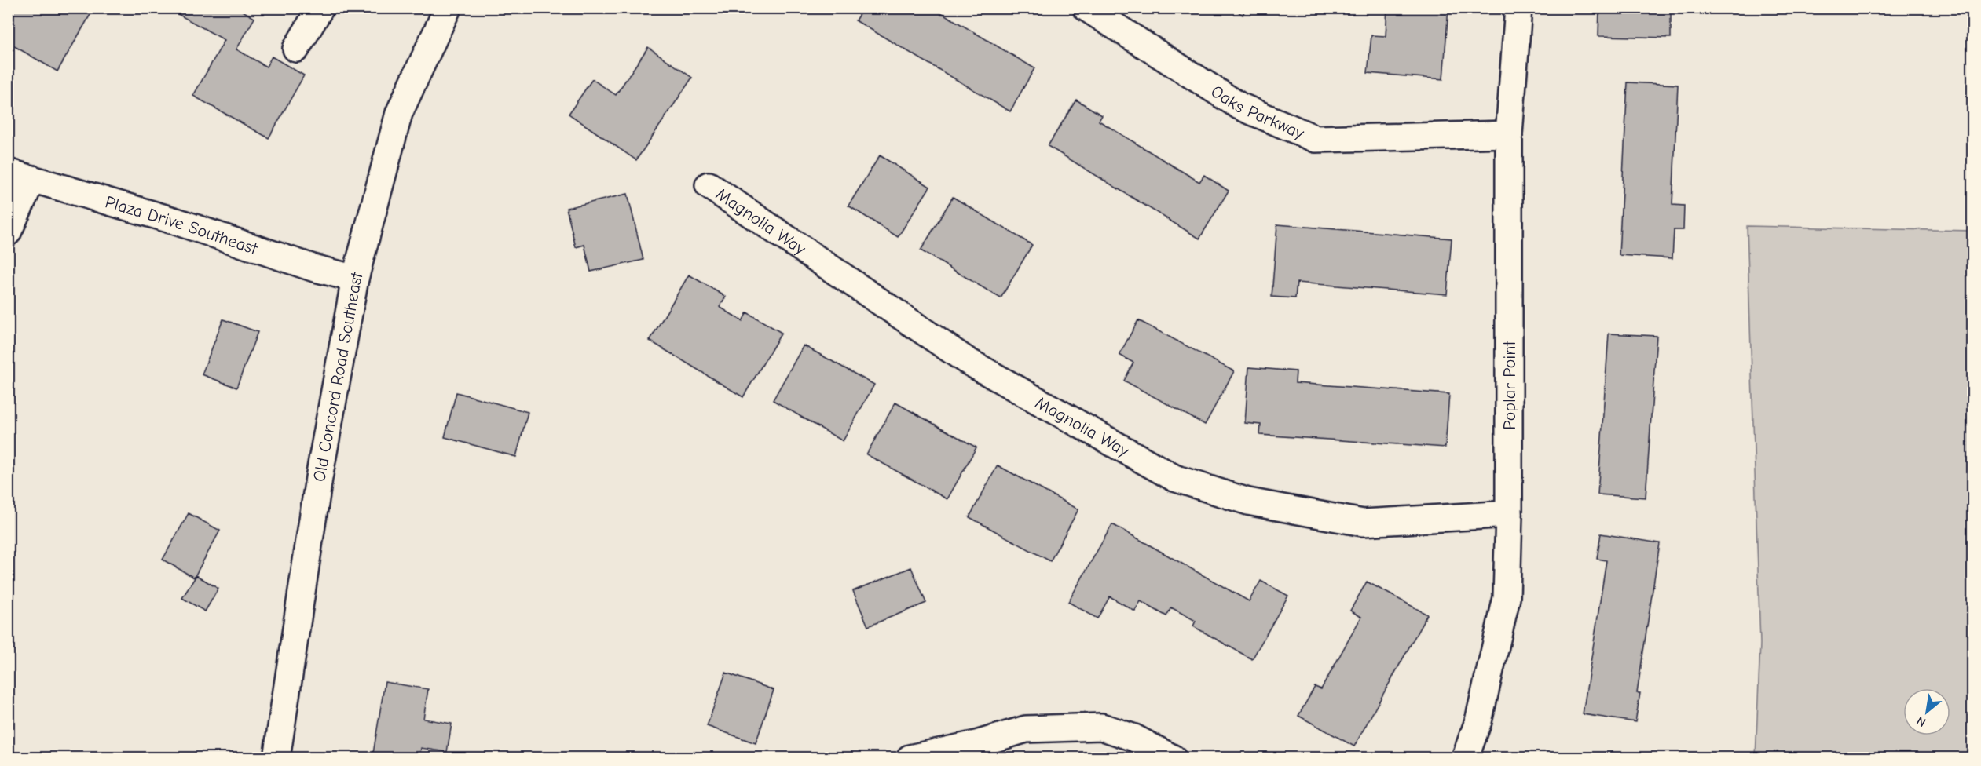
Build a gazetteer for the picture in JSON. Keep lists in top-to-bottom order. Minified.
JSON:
{"streets":{"street":["Oaks Parkway","Magnolia Way","Plaza Drive Southeast","Old Concord Road Southeast","Poplar Point"]},"crossings":[["Oaks Parkway","Poplar Point"],["Magnolia Way","Poplar Point"],["Plaza Drive Southeast","Old Concord Road Southeast"]],"north":"bottom left"}
